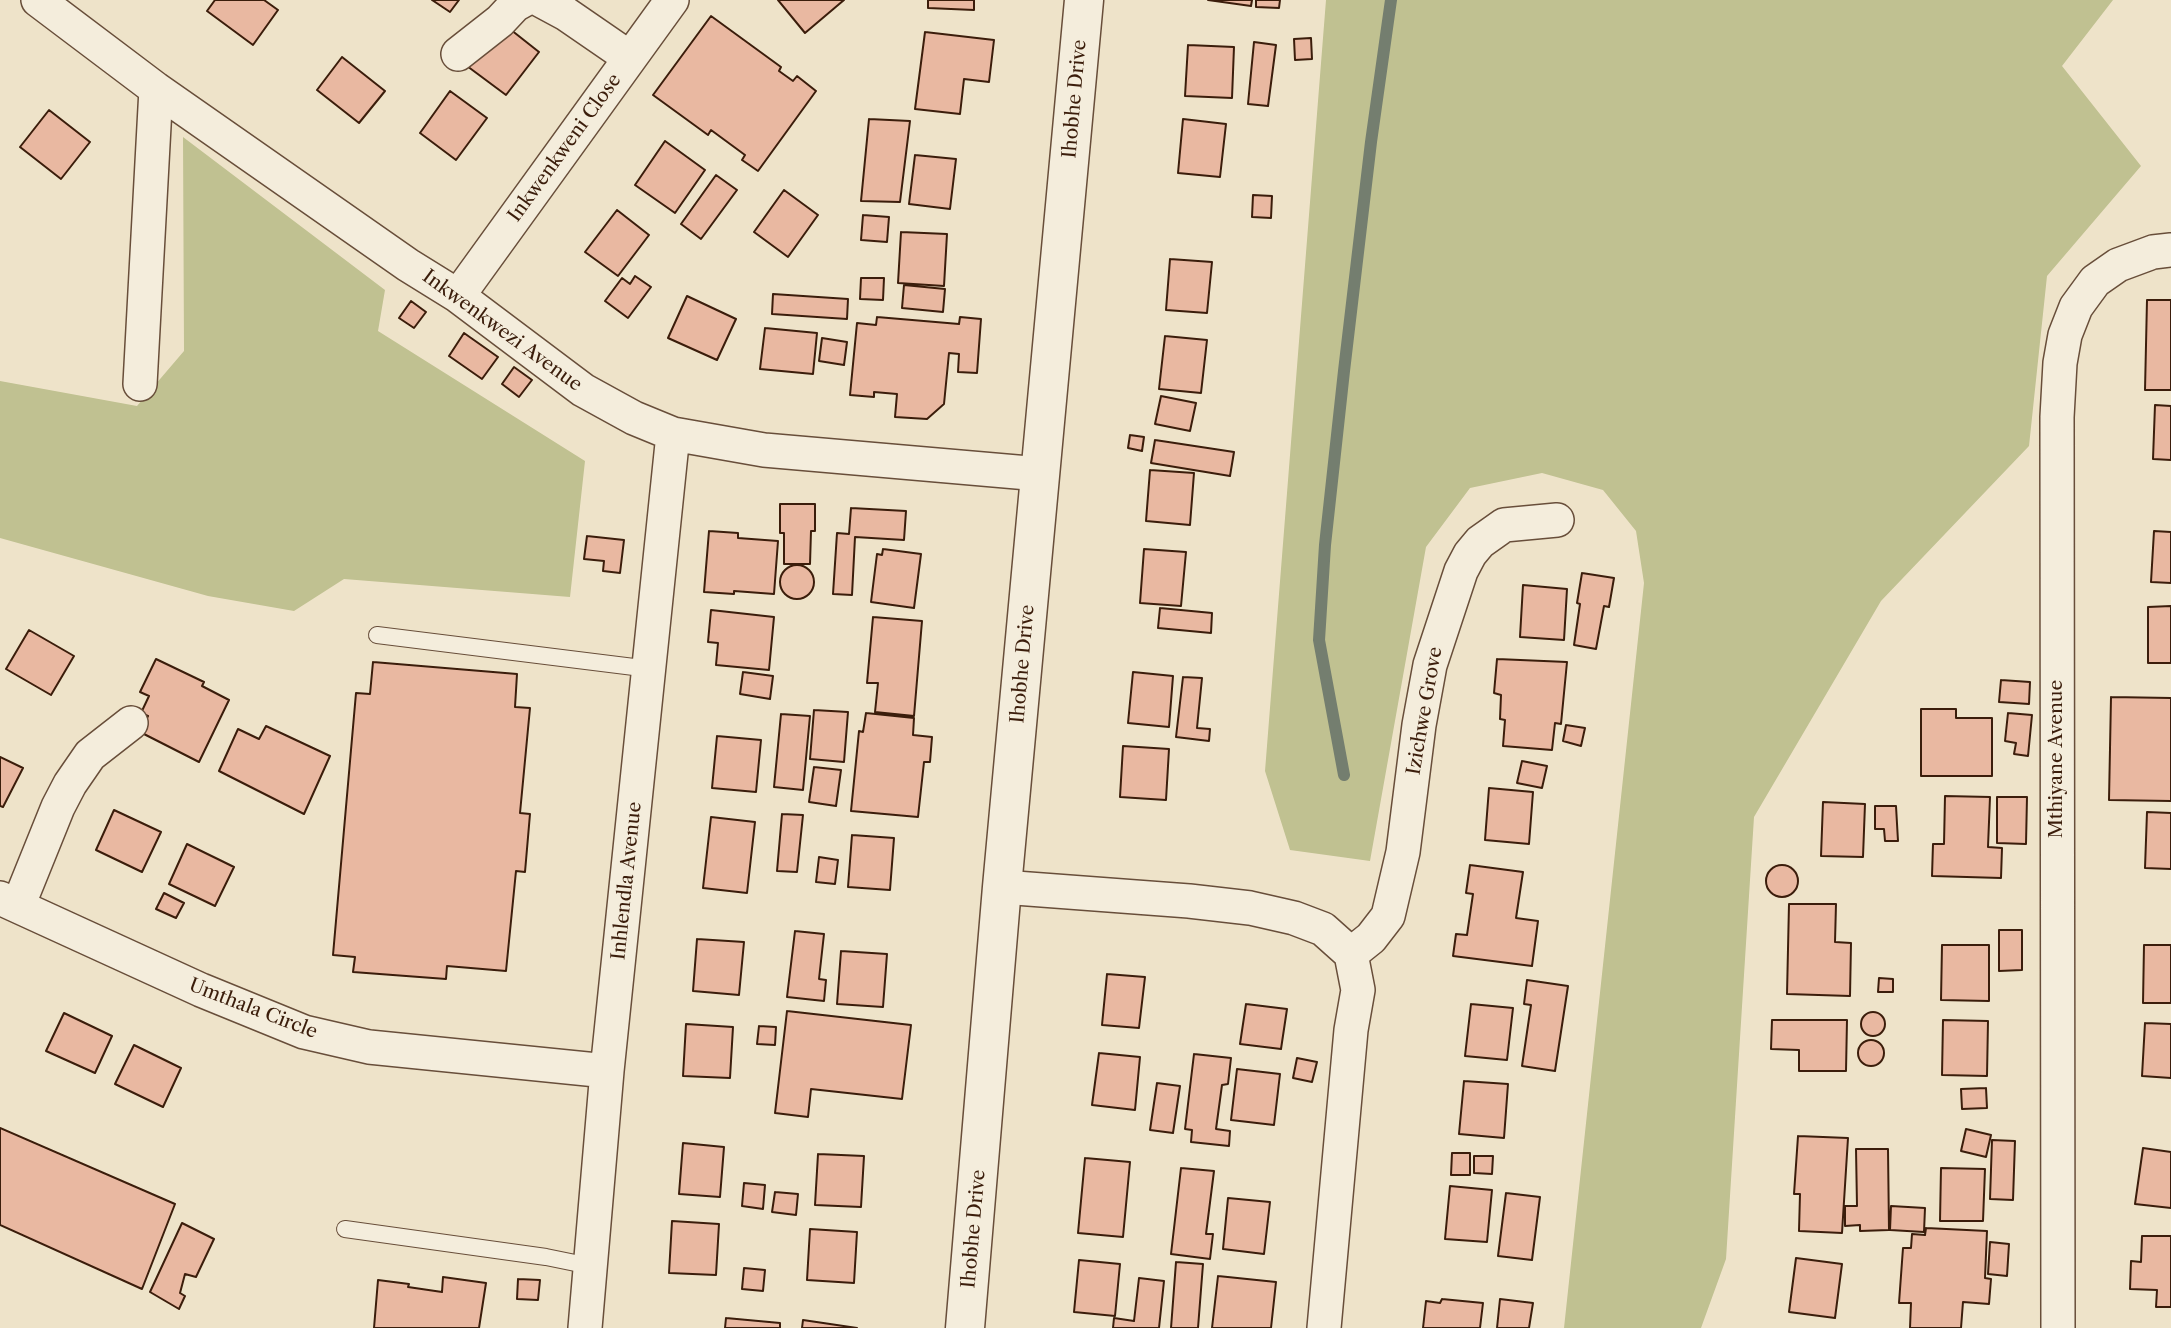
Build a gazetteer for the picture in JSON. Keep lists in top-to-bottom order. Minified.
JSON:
{"streets":{"street":["Ihobhe Drive","Inkwenkweni Close","Inkwenkwezi Avenue","Izichwe Grove","Mthiyane Avenue","Inhlendla Avenue","Umthala Circle"]},"crossings":[["Ihobhe Drive","Inkwenkwezi Avenue"],["Inkwenkweni Close","Inkwenkwezi Avenue"],["Inkwenkwezi Avenue","Inhlendla Avenue"],["Inhlendla Avenue","Umthala Circle"]]}
